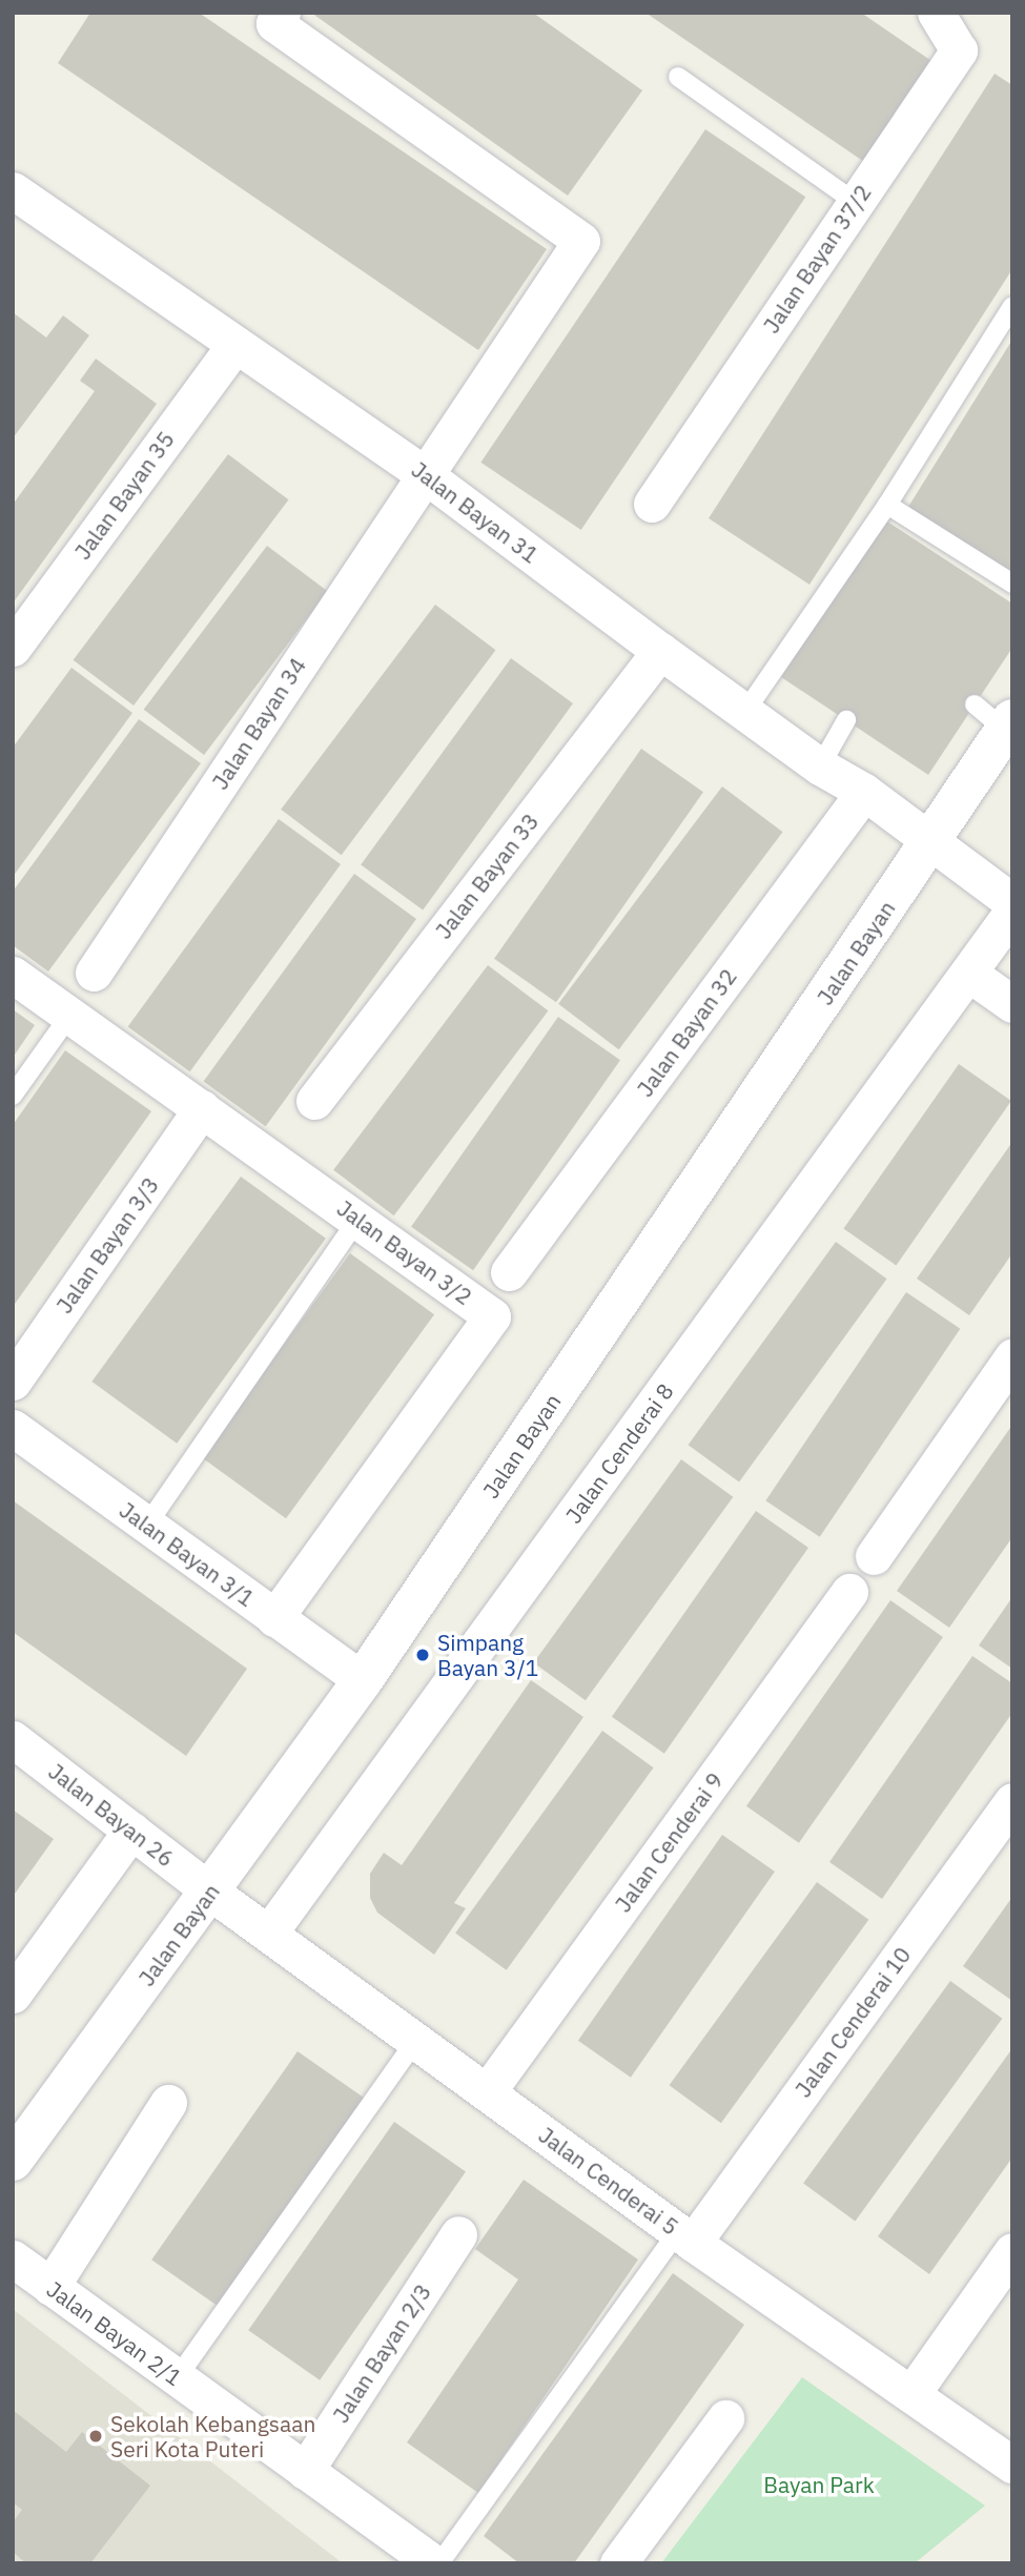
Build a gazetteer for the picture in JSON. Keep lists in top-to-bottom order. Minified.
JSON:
{"streets":{"street":["Jalan Bayan 37/2","Jalan Bayan 35","Jalan Bayan 31","Jalan Bayan 34","Jalan Bayan 33","Jalan Bayan","Jalan Bayan 32","Jalan Bayan 3/3","Jalan Bayan 3/2","Jalan Cenderai 8","Jalan Bayan 3/1","Jalan Bayan 26","Jalan Cenderai 9","Jalan Cenderai 10","Jalan Cenderai 5","Jalan Bayan 2/1","Jalan Bayan 2/3"]},"crossings":[["Jalan Bayan 35","Jalan Bayan 31"],["Jalan Bayan 31","Jalan Bayan 34"],["Jalan Bayan 31","Jalan Bayan 33"],["Jalan Bayan 31","Jalan Bayan"],["Jalan Bayan 31","Jalan Bayan 32"],["Jalan Bayan","Jalan Bayan 3/1"],["Jalan Bayan","Jalan Bayan 26"],["Jalan Bayan","Jalan Cenderai 5"],["Jalan Bayan 3/3","Jalan Bayan 3/2"],["Jalan Bayan 3/2","Jalan Bayan 3/1"],["Jalan Cenderai 8","Jalan Cenderai 5"],["Jalan Bayan 26","Jalan Cenderai 5"],["Jalan Cenderai 9","Jalan Cenderai 5"],["Jalan Cenderai 10","Jalan Cenderai 5"],["Jalan Bayan 2/1","Jalan Bayan 2/3"]],"parks":["Bayan Park"],"places":["Simpang Bayan 3/1","Sekolah Kebangsaan Seri Kota Puteri"]}
